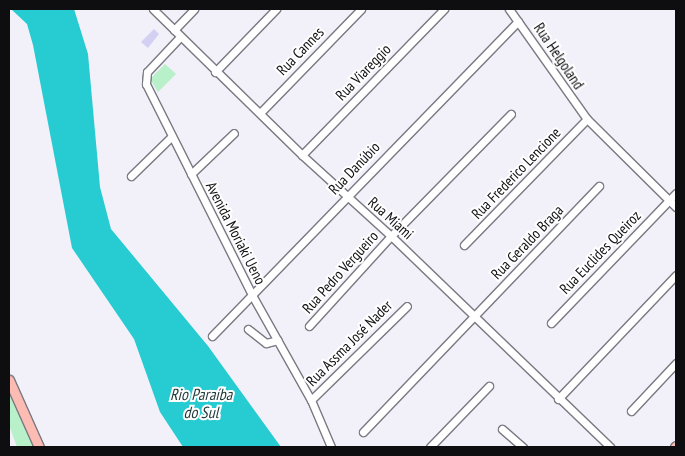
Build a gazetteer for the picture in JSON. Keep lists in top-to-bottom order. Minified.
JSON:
{"streets":{"street":["Rua Cannes","Rua Helgoland","Rua Viareggio","Rua Danúbio","Rua Frederico Lencione","Rua Miami","Avenida Moriaki Ueno","Rua Geraldo Braga","Rua Euclides Queiroz","Rua Pedro Vergueiro","Rua Assma José Nader"]},"crossings":[["Rua Cannes","Rua Miami"],["Rua Helgoland","Rua Danúbio"],["Rua Helgoland","Rua Frederico Lencione"],["Rua Helgoland","Rua Euclides Queiroz"],["Rua Viareggio","Rua Miami"],["Rua Danúbio","Rua Miami"],["Rua Danúbio","Avenida Moriaki Ueno"],["Rua Miami","Avenida Moriaki Ueno"],["Rua Miami","Rua Geraldo Braga"],["Rua Miami","Rua Pedro Vergueiro"],["Avenida Moriaki Ueno","Rua Assma José Nader"]],"water":["Rio Paraíba do Sul"]}
